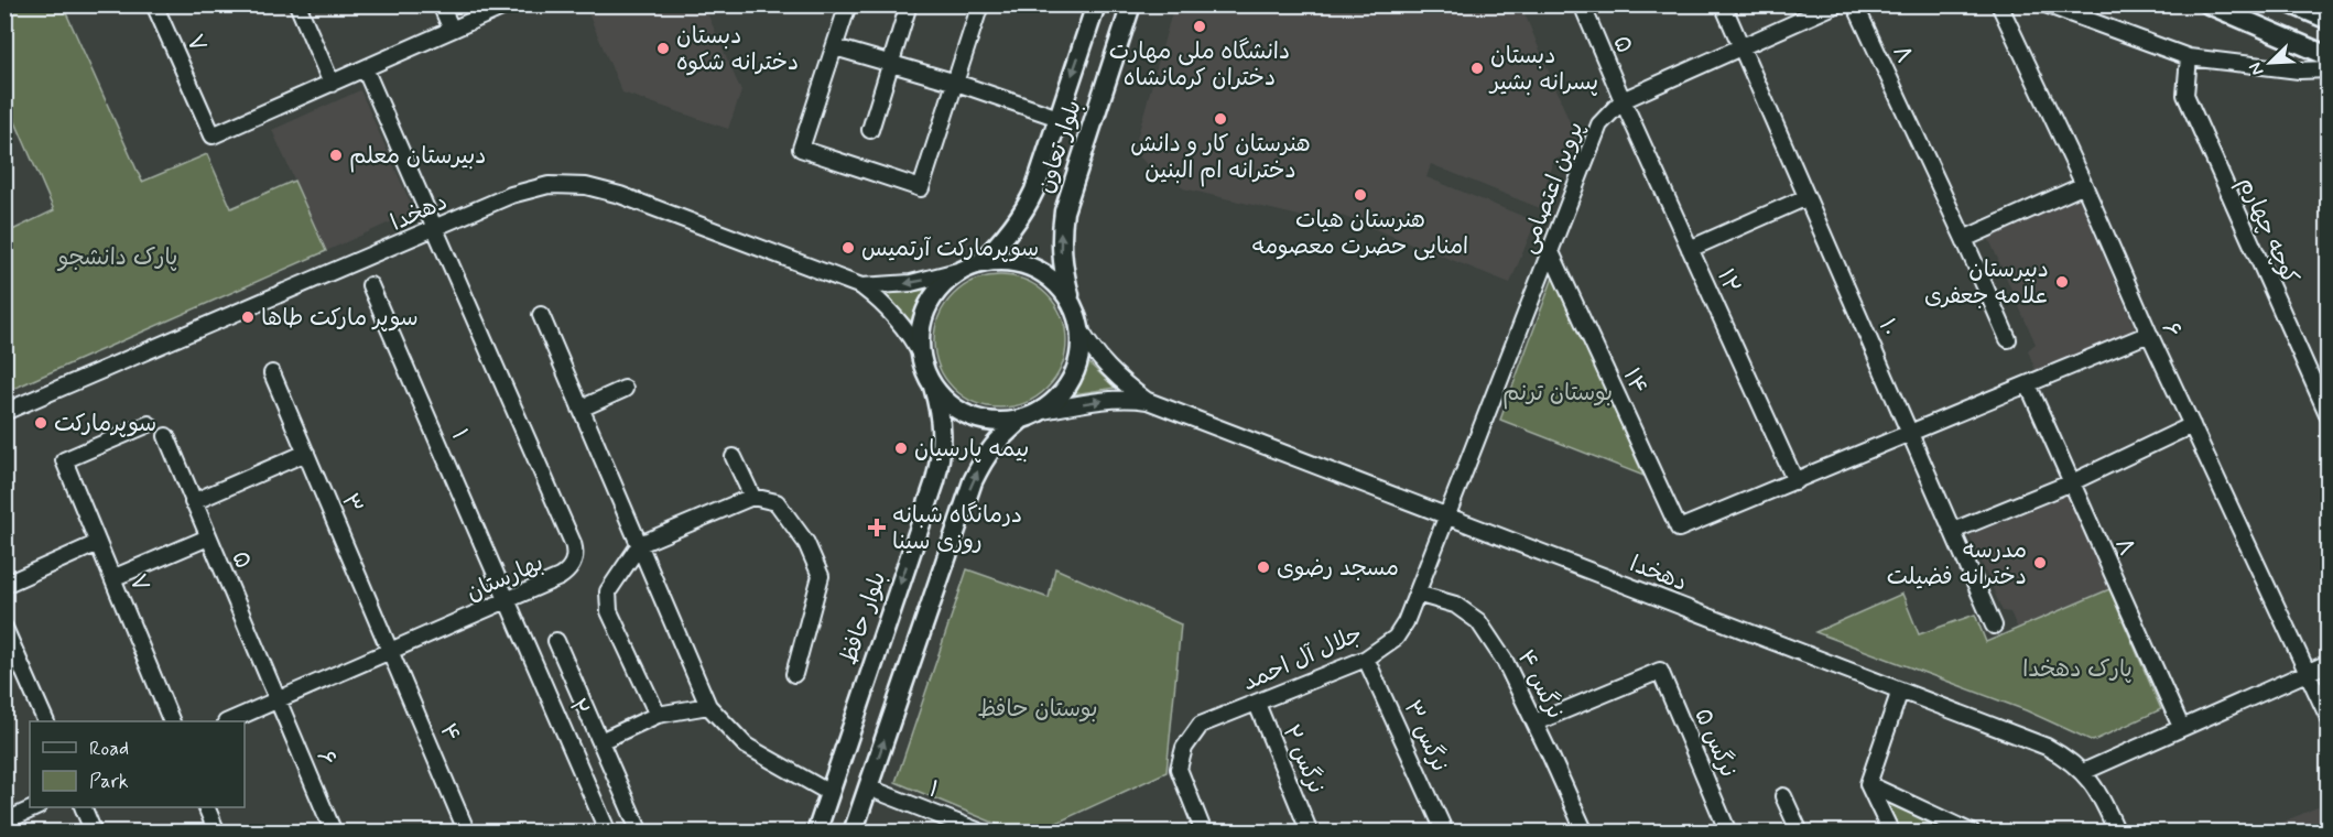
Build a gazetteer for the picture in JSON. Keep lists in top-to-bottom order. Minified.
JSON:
{"streets":{"main road":["بلوار تعاون","بلوار حافظ"],"street":["۷","۵","۸","پروین اعتصامی","دهخدا","کوچه چهارم","۱۲","۱۰","۶","۱۴","۱","۳","بهارستان","جلال آل احمد","نرگس ۴","۲","۴","نرگس ۳","نرگس ۵","نرگس ۲"]},"crossings":[["۵","پروین اعتصامی"],["۵","۱۲"],["۵","۶"],["۵","بهارستان"],["بلوار تعاون","بلوار حافظ"],["پروین اعتصامی","دهخدا"],["پروین اعتصامی","۱۲"],["پروین اعتصامی","۱۰"],["پروین اعتصامی","۱۴"],["پروین اعتصامی","جلال آل احمد"],["دهخدا","بهارستان"],["دهخدا","جلال آل احمد"],["۱۲","۱۴"],["۶","بهارستان"],["۱","بهارستان"],["۱","۲"],["۳","بهارستان"],["۳","۴"],["بهارستان","۲"],["بهارستان","۴"],["جلال آل احمد","نرگس ۴"],["جلال آل احمد","نرگس ۳"],["جلال آل احمد","نرگس ۲"],["نرگس ۴","نرگس ۵"]],"parks":["پارک دانشجو","بوستان ترنم","پارک دهخدا","بوستان حافظ"],"places":{"other":["دانشگاه ملی مهارت دختران کرمانشاه","دبستان دخترانه شکوه","دبستان پسرانه بشير","هنرستان کار و دانش دخترانه ام البنین","دبیرستان معلم","هنرستان هیات امنایی حضرت معصومه","سوپرمارکت آرتمیس","دبیرستان علامه جعفری","سوپر مارکت طاها","سوپرمارکت","بیمه پارسیان","مدرسه دخترانه فضيلت","مسجد رضوی"],"health":["درمانگاه شبانه روزی سینا"]},"legend":["Road","Park"],"north":"bottom left"}
